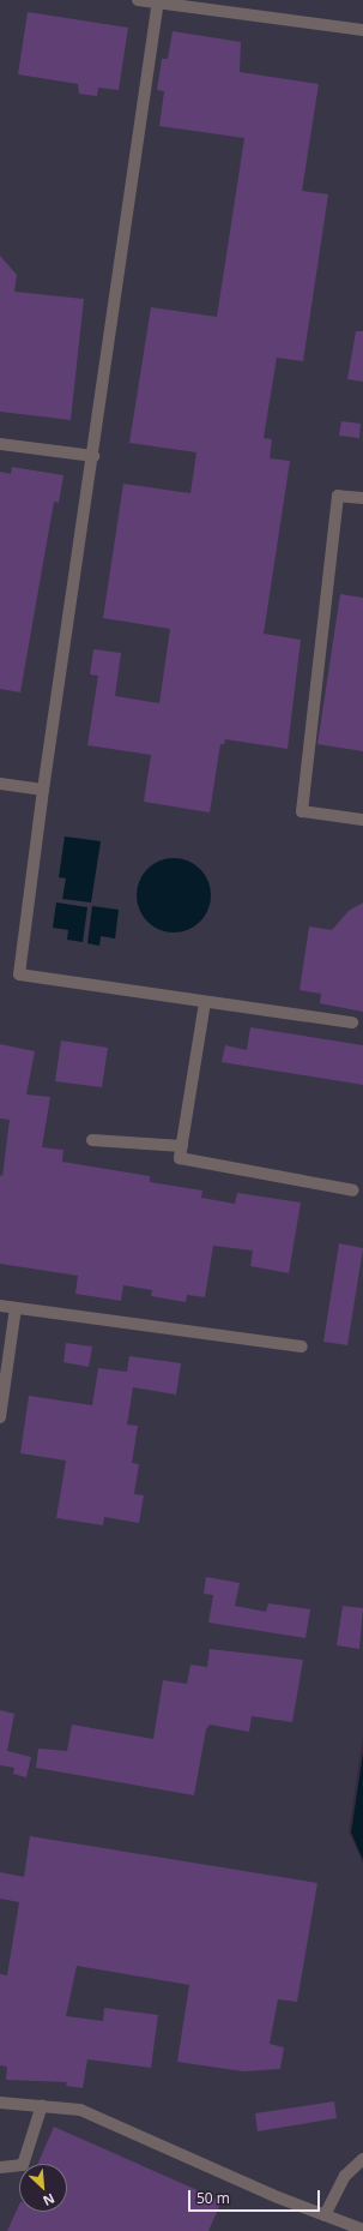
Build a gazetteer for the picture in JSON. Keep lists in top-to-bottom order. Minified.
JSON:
{"scale_bar":"50 m","north":"bottom right"}
